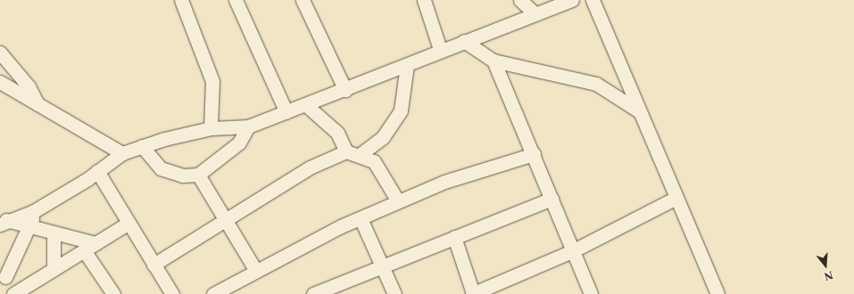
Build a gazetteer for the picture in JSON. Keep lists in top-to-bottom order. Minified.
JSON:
{"north":"bottom"}
